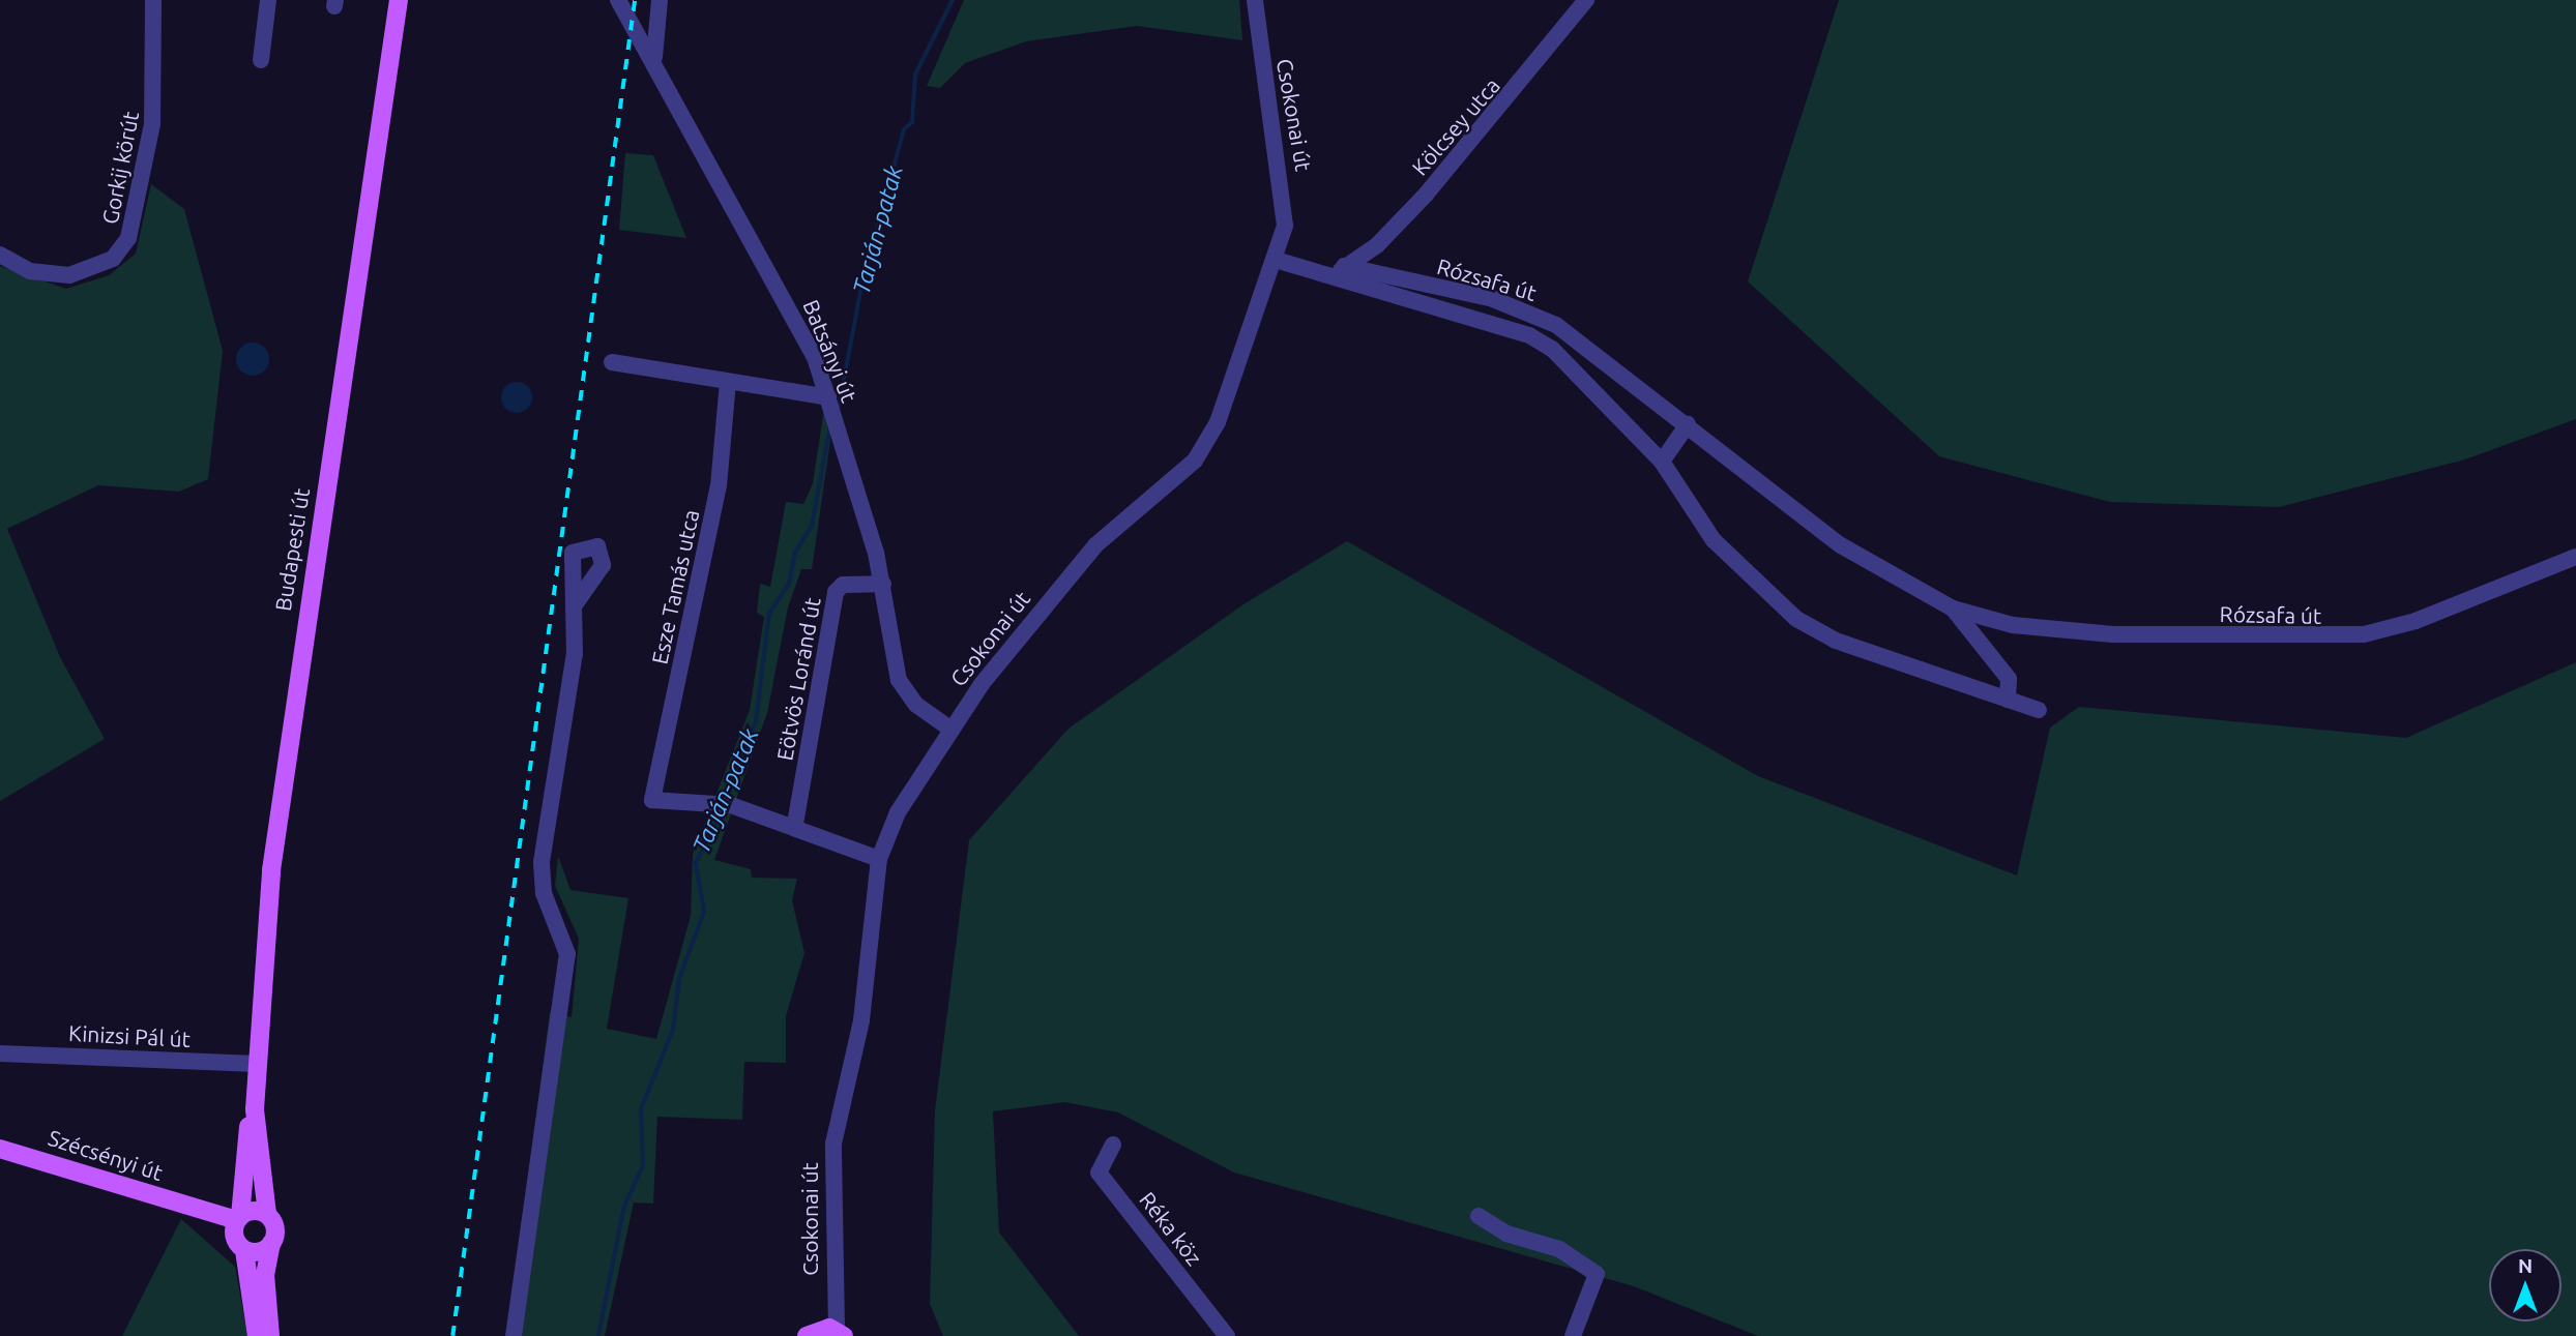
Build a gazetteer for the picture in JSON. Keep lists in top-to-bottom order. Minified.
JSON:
{"streets":{"main road":["Csokonai út","Budapesti út","Szécsényi út"],"street":["Kölcsey utca","Gorkij körút","Rózsafa út","Batsányi út","Esze Tamás utca","Eötvös Loránd út","Kinizsi Pál út","Réka köz"]},"crossings":[["Csokonai út","Rózsafa út"],["Csokonai út","Batsányi út"],["Kölcsey utca","Rózsafa út"],["Batsányi út","Eötvös Loránd út"],["Budapesti út","Kinizsi Pál út"],["Budapesti út","Szécsényi út"],["Esze Tamás utca","Eötvös Loránd út"]],"water":["Tarján-patak"],"north":"top"}
